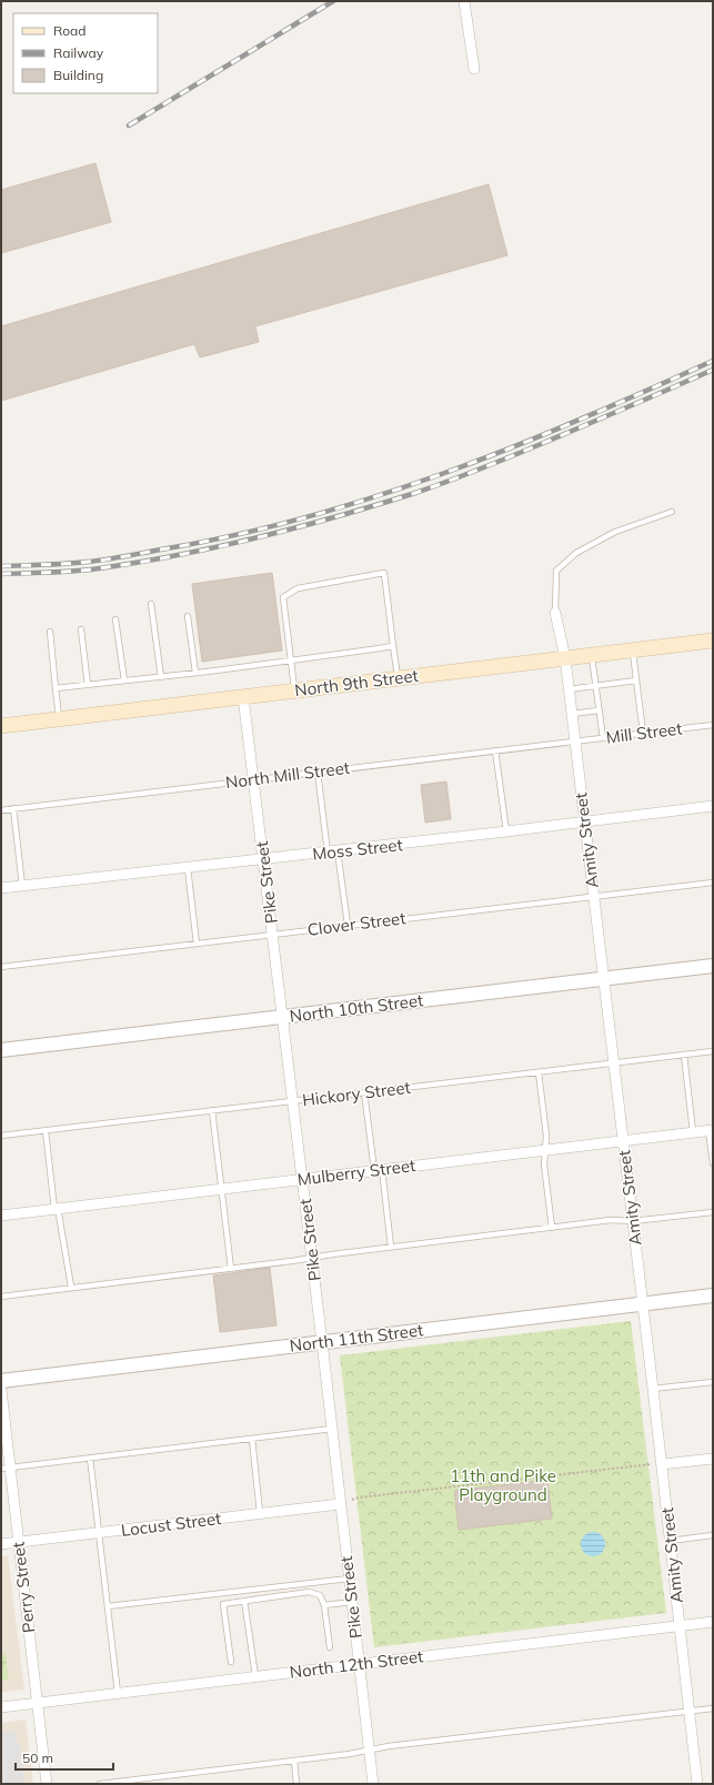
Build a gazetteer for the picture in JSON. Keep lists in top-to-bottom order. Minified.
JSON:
{"streets":{"main road":["North 9th Street"],"street":["Amity Street","Moss Street","Pike Street","North 10th Street","Mulberry Street","North 11th Street","Locust Street","Perry Street","North 12th Street"],"lane":["Mill Street","North Mill Street","Clover Street","Hickory Street"]},"crossings":[["North 9th Street","Amity Street"],["North 9th Street","Pike Street"],["Mill Street","North Mill Street"],["Mill Street","Amity Street"],["North Mill Street","Amity Street"],["North Mill Street","Pike Street"],["Amity Street","Moss Street"],["Amity Street","Clover Street"],["Amity Street","North 10th Street"],["Amity Street","Hickory Street"],["Amity Street","Mulberry Street"],["Amity Street","North 11th Street"],["Amity Street","North 12th Street"],["Moss Street","Pike Street"],["Pike Street","Clover Street"],["Pike Street","North 10th Street"],["Pike Street","Hickory Street"],["Pike Street","Mulberry Street"],["Pike Street","North 11th Street"],["Pike Street","Locust Street"],["Pike Street","North 12th Street"],["Locust Street","Perry Street"],["Perry Street","North 12th Street"]],"parks":["11th and Pike Playground"],"legend":["Road","Railway","Building"],"scale_bar":"50 m"}
